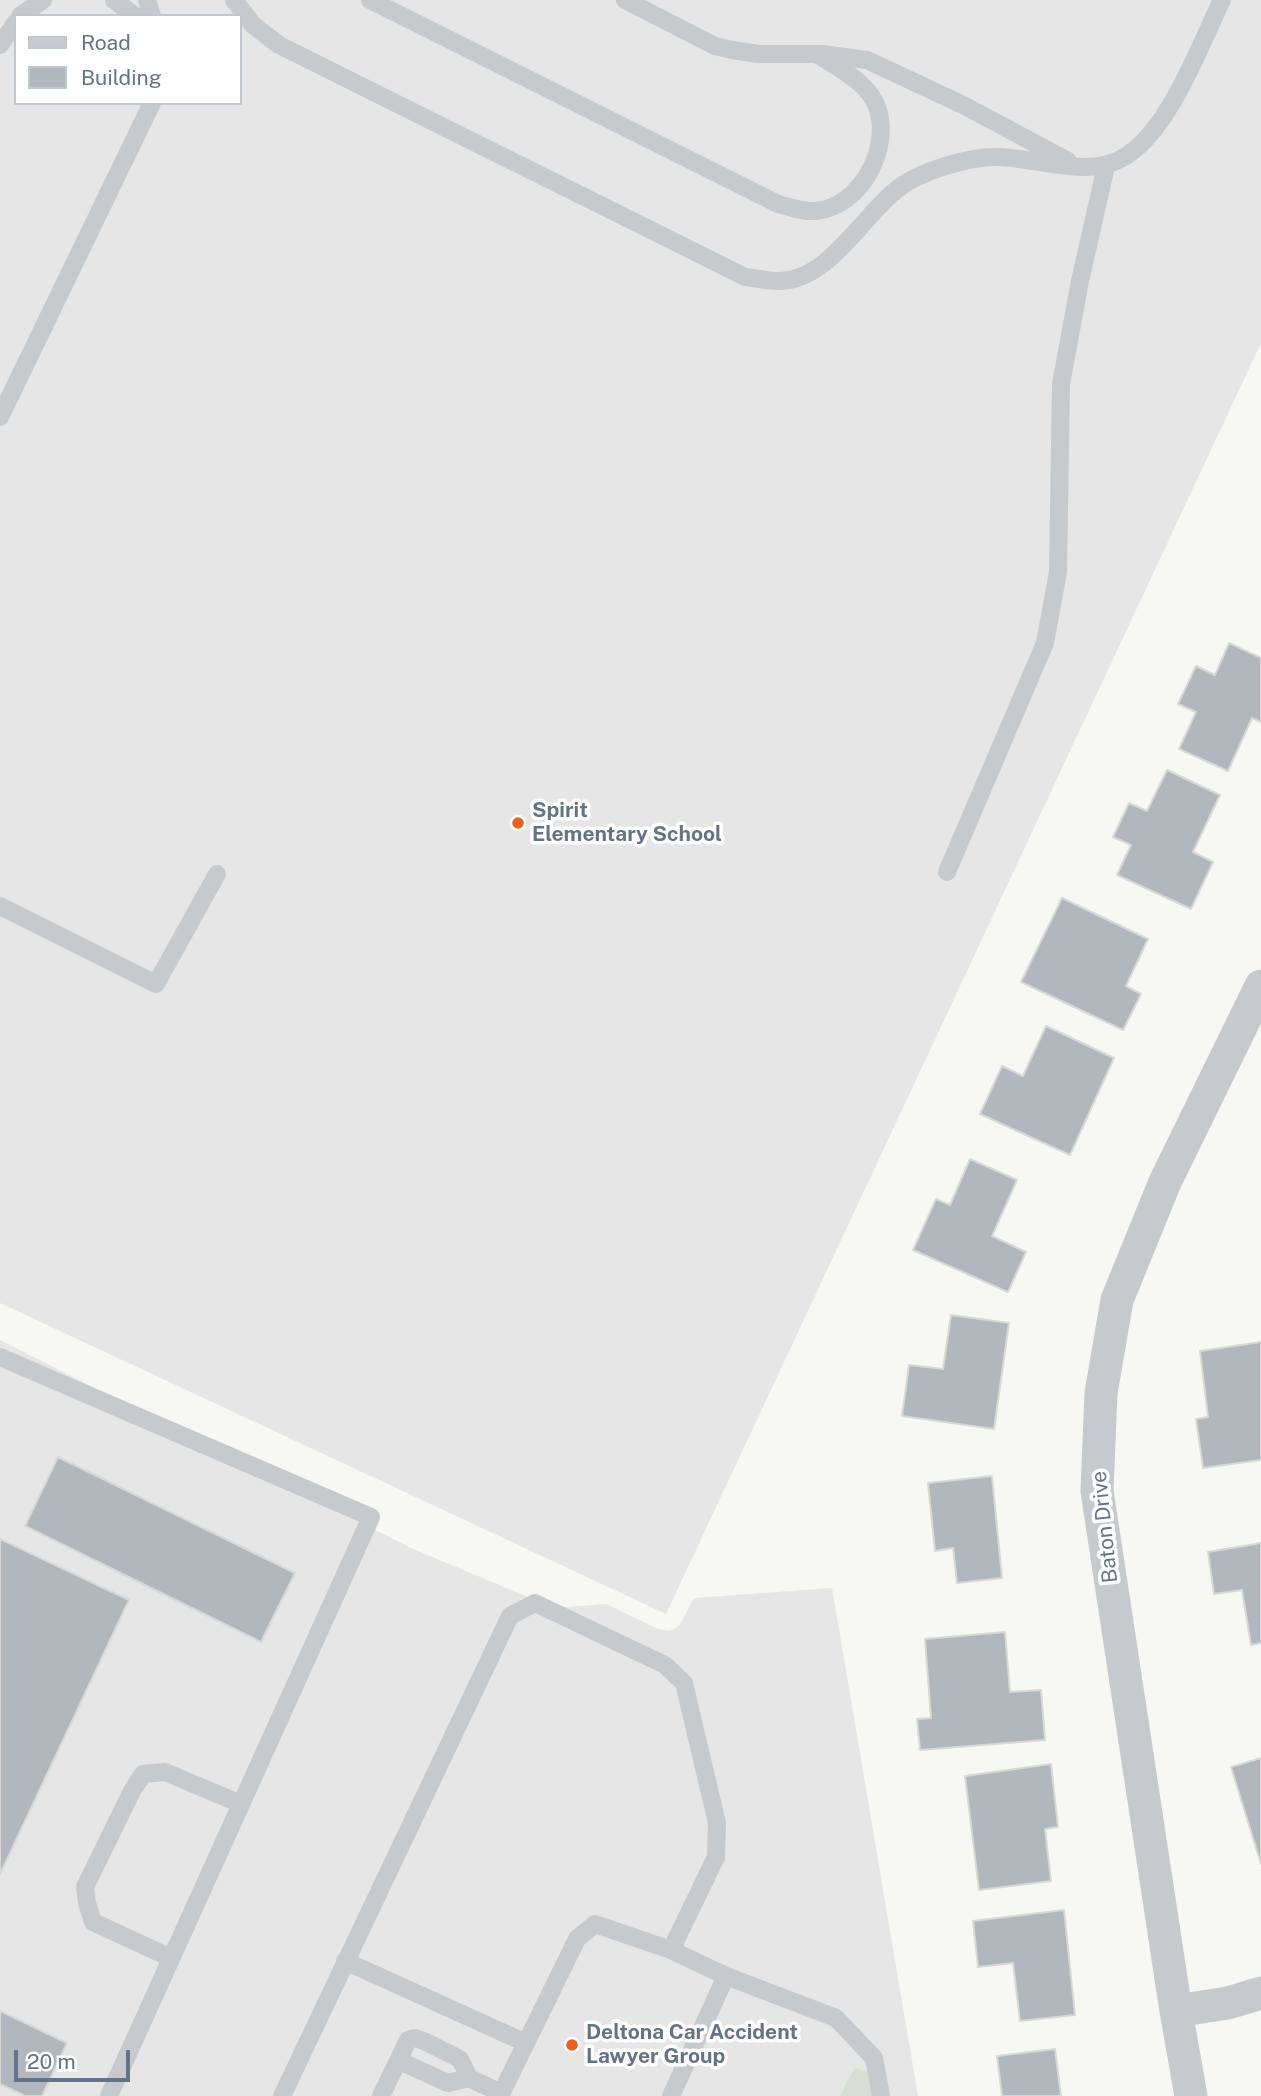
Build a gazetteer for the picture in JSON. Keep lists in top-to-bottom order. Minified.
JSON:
{"streets":{"street":["Baton Drive"]},"places":["Spirit Elementary School","Deltona Car Accident Lawyer Group"],"legend":["Road","Building"],"scale_bar":"20 m"}
